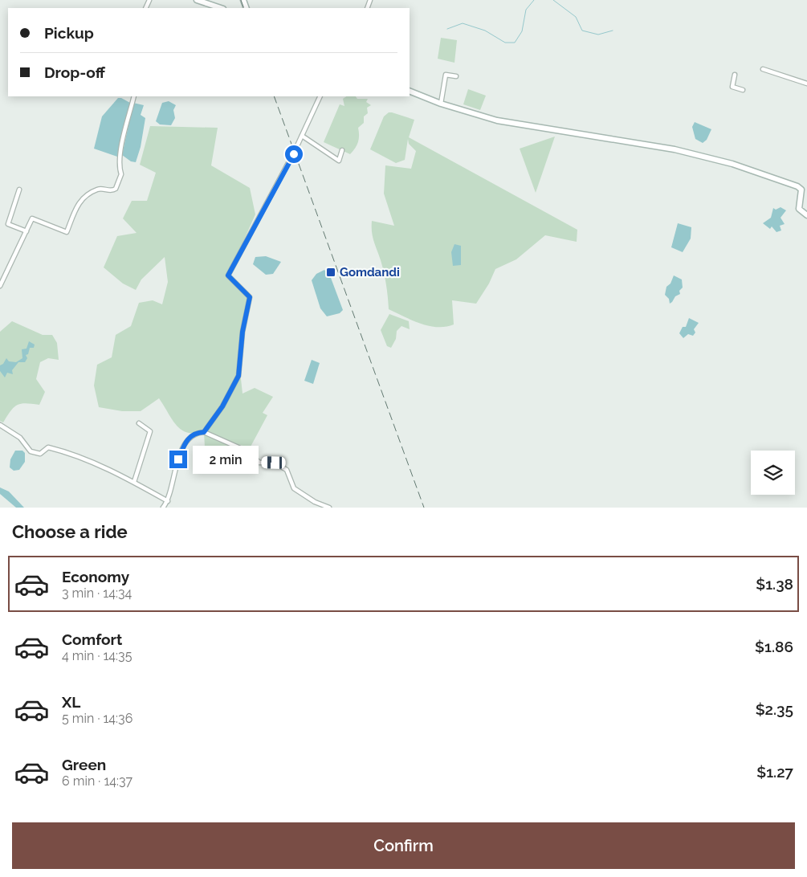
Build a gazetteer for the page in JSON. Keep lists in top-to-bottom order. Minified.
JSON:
{"places":{"transit":["Gomdandi"]},"page":{"banner":["Pickup","Drop-off"],"bubble":"2 min","heading":"Choose a ride","list":[{"name":"Economy","note":"3 min · 14:34","value":"$1.38"},{"name":"Comfort","note":"4 min · 14:35","value":"$1.86"},{"name":"XL","note":"5 min · 14:36","value":"$2.35"},{"name":"Green","note":"6 min · 14:37","value":"$1.27"}],"buttons":"Confirm"}}
